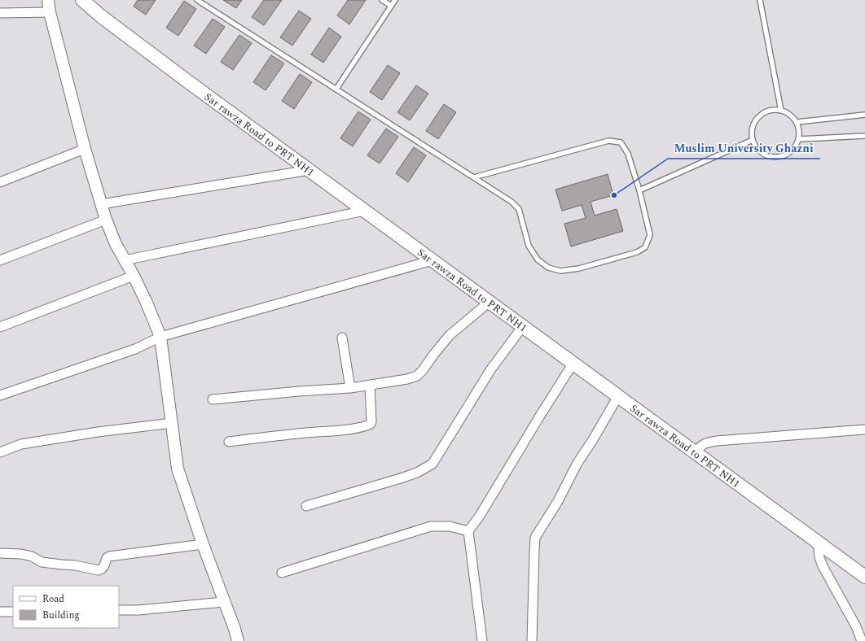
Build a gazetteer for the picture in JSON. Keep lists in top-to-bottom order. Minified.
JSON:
{"streets":{"main road":["Sar rawza Road to PRT NH1"]},"places":["Muslim University Ghazni"],"legend":["Road","Building"]}
